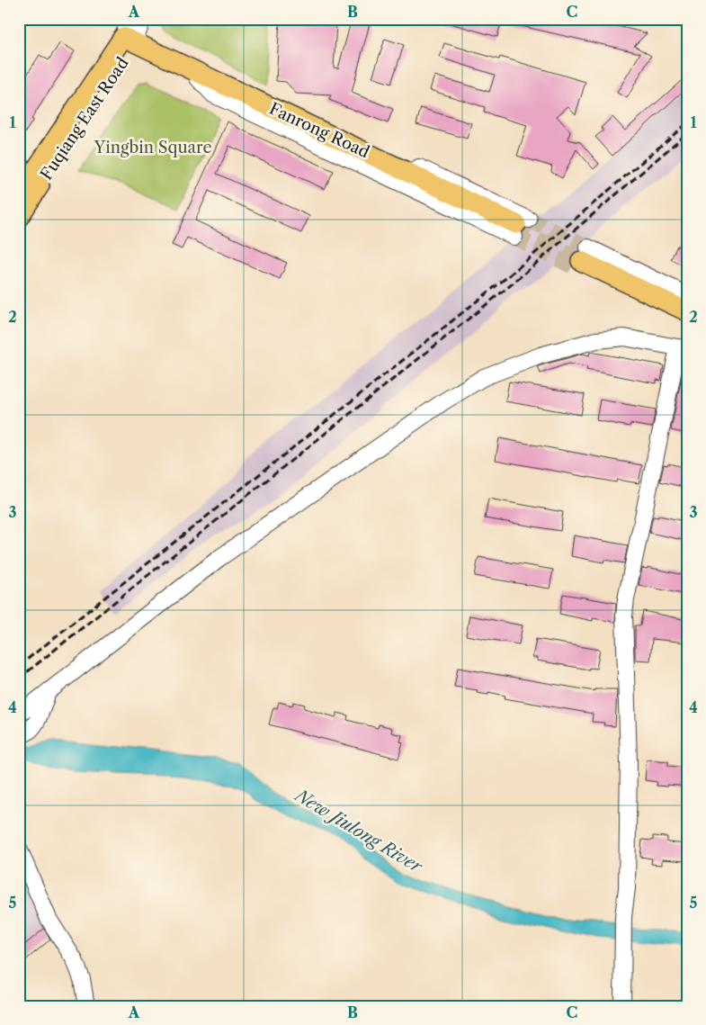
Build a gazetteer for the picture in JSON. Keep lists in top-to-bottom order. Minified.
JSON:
{"streets":{"main road":["Fuqiang East Road","Fanrong Road"]},"crossings":[["Fuqiang East Road","Fanrong Road"]],"water":["New Jiulong River"],"parks":["Yingbin Square"],"grid":{"columns":["A","B","C"],"rows":["1","2","3","4","5"]}}
